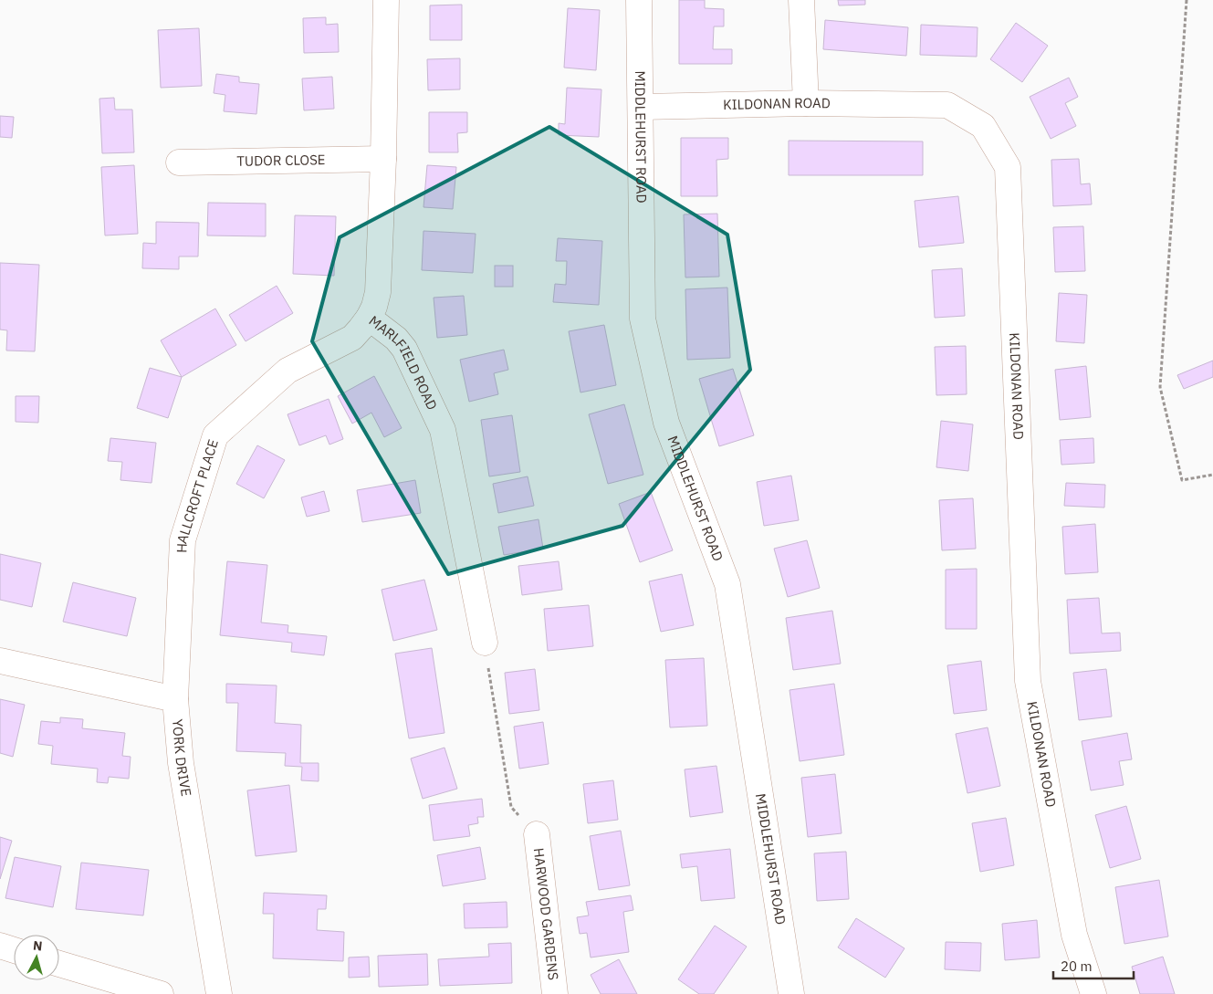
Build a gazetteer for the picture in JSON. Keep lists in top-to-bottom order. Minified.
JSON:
{"streets":{"street":["KILDONAN ROAD","MIDDLEHURST ROAD","TUDOR CLOSE","MARLFIELD ROAD","HALLCROFT PLACE","YORK DRIVE","HARWOOD GARDENS"]},"crossings":[["KILDONAN ROAD","MIDDLEHURST ROAD"],["TUDOR CLOSE","MARLFIELD ROAD"],["MARLFIELD ROAD","HALLCROFT PLACE"],["HALLCROFT PLACE","YORK DRIVE"]],"scale_bar":"20 m","north":"top"}
